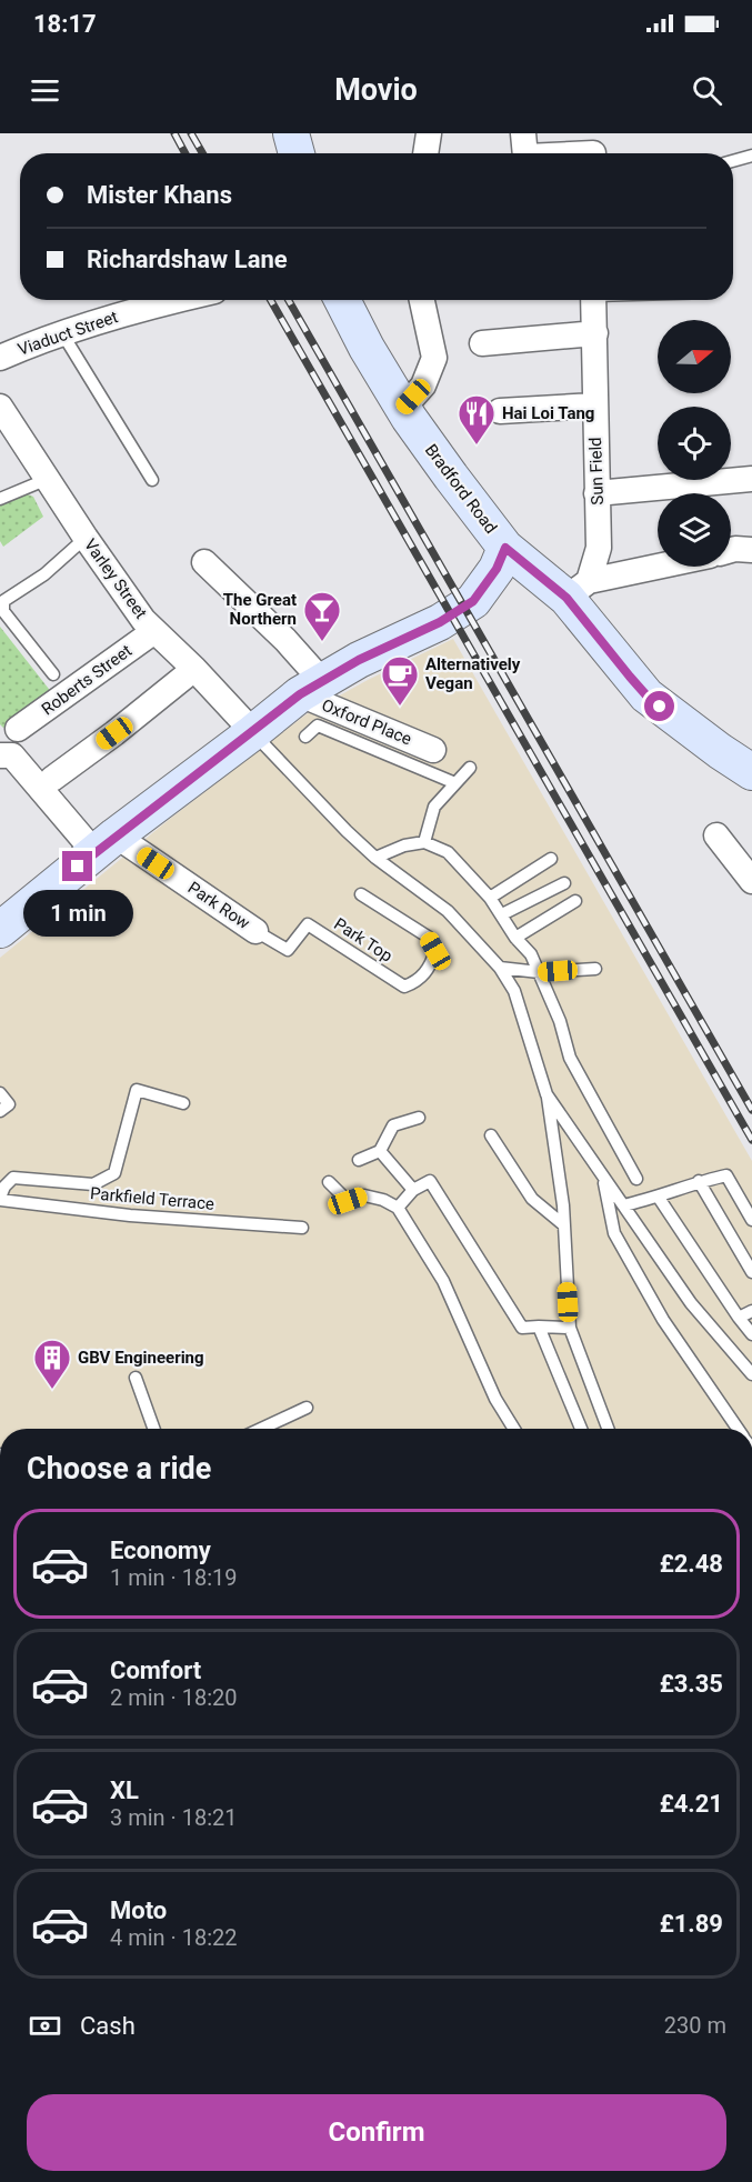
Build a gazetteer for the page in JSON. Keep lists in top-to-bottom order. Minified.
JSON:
{"streets":{"main road":["Bradford Road"],"street":["Viaduct Street","Sun Field","Varley Street","Roberts Street","Oxford Place","Park Row"],"lane":["Park Top","Parkfield Terrace"]},"crossings":[["Sun Field","Bradford Road"],["Varley Street","Roberts Street"],["Park Row","Park Top"]],"places":{"restaurant":["Hai Loi Tang"],"bar":["The Great Northern"],"cafe":["Alternatively Vegan"],"building":["GBV Engineering"]},"north":"right","page":{"status":"18:17","header":"Movio","banner":["Mister Khans","Richardshaw Lane"],"bubble":"1 min","heading":"Choose a ride","list":[{"name":"Economy","note":"1 min · 18:19","value":"£2.48"},{"name":"Comfort","note":"2 min · 18:20","value":"£3.35"},{"name":"XL","note":"3 min · 18:21","value":"£4.21"},{"name":"Moto","note":"4 min · 18:22","value":"£1.89"}],"pay":["Cash","230 m"],"buttons":"Confirm"}}
